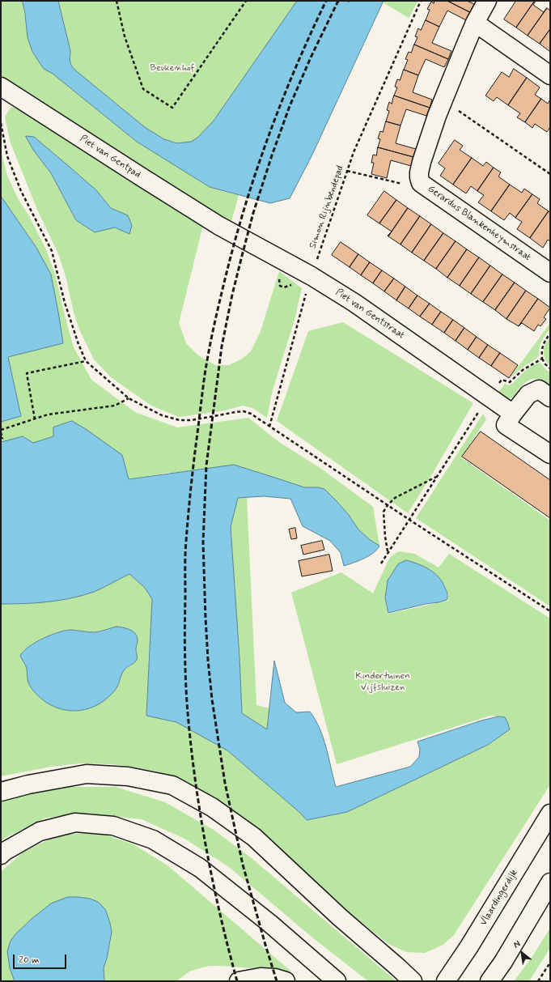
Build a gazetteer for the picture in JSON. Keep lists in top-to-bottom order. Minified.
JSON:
{"streets":{"main road":["Piet van Gentpad","Gerardus Blankenheymstraat","Piet van Gentstraat","Vlaardingerdijk"],"path":["Simon Rijnbendepad"]},"crossings":[["Piet van Gentpad","Piet van Gentstraat"],["Simon Rijnbendepad","Piet van Gentstraat"]],"parks":["Beukenhof","Kindertuinen Vijfsluizen"],"scale_bar":"20 m","north":"top left"}
